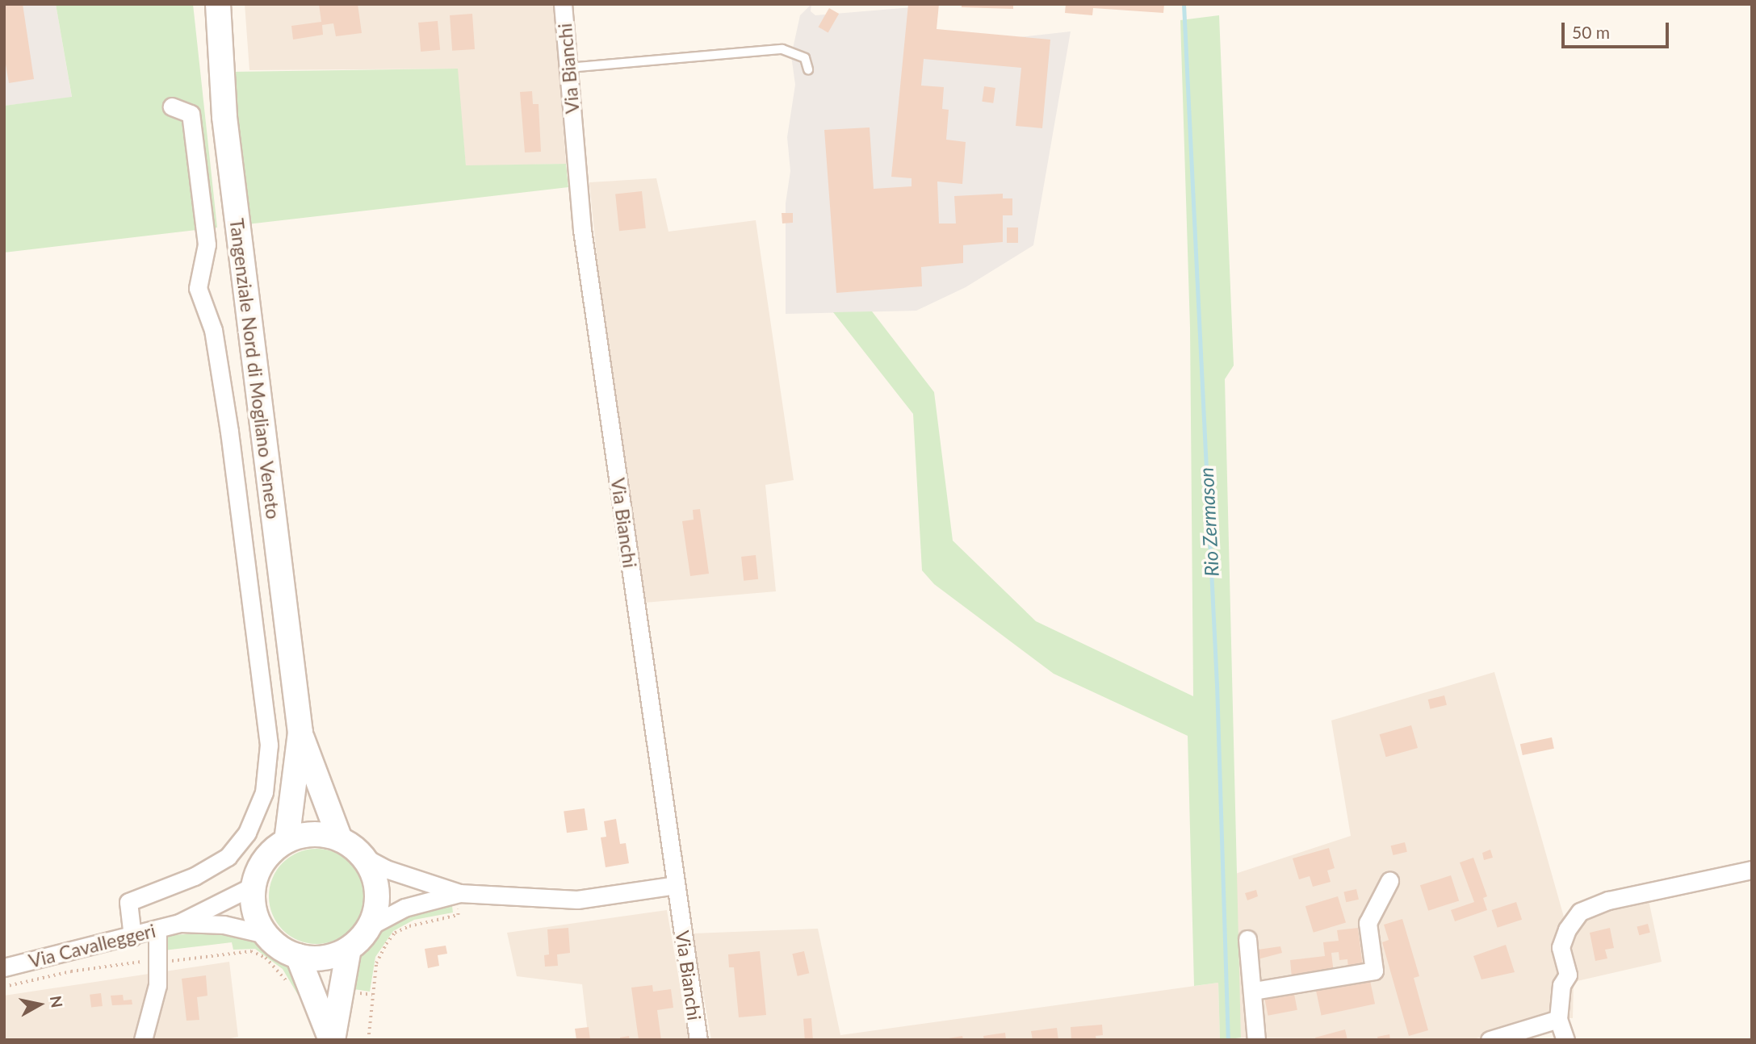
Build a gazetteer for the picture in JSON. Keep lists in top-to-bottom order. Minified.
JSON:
{"streets":{"main road":["Tangenziale Nord di Mogliano Veneto"],"street":["Via Bianchi","Via Cavalleggeri"]},"water":["Rio Zermason"],"scale_bar":"50 m","north":"right"}
